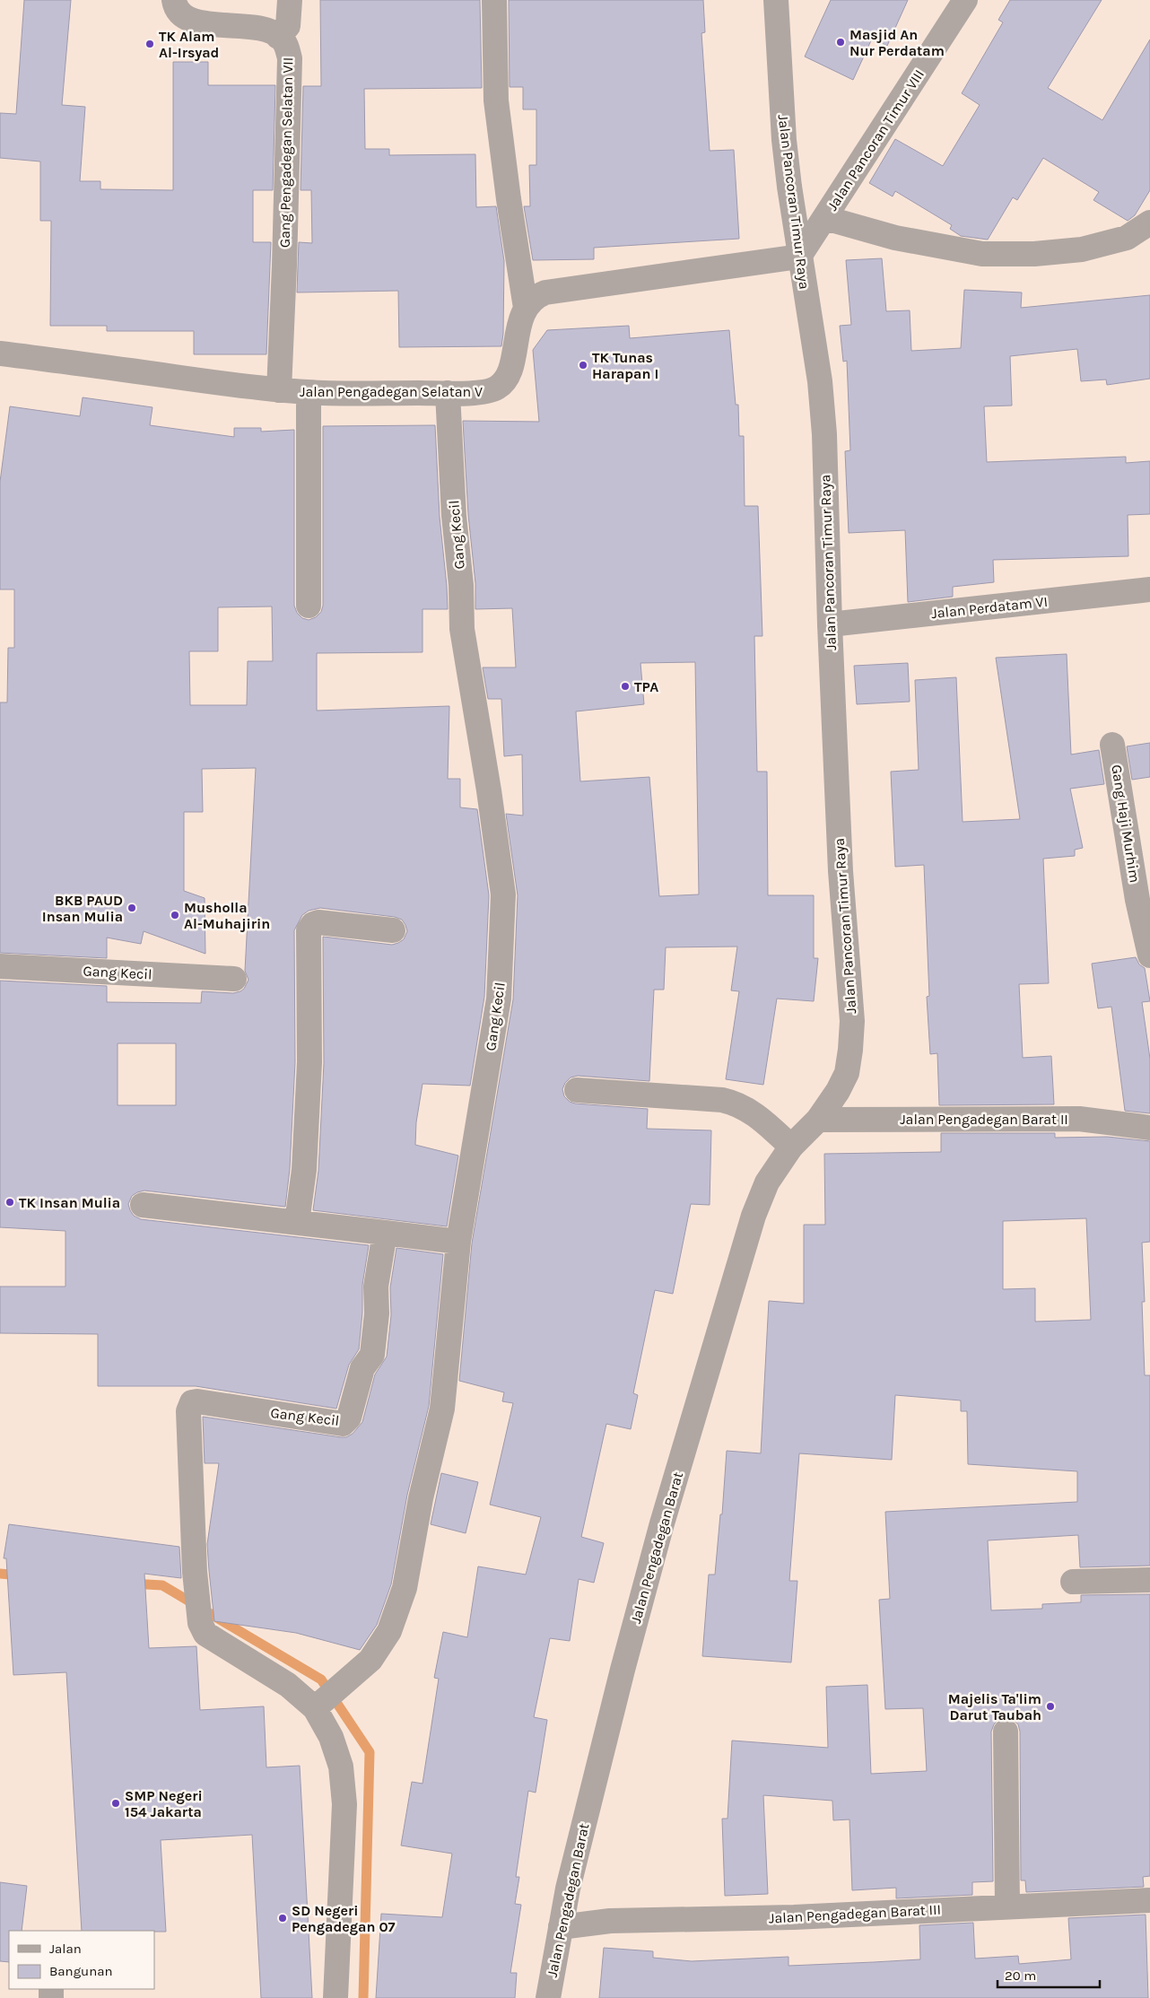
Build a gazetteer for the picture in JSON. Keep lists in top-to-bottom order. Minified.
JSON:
{"streets":{"street":["Jalan Pancoran Timur VIII","Gang Pengadegan Selatan VII","Jalan Pancoran Timur Raya","Jalan Pengadegan Selatan V","Gang Kecil","Jalan Perdatam VI","Gang Haji Murhim","Jalan Pengadegan Barat II","Jalan Pengadegan Barat","Jalan Pengadegan Barat III"]},"crossings":[["Jalan Pancoran Timur VIII","Jalan Pancoran Timur Raya"],["Gang Pengadegan Selatan VII","Jalan Pengadegan Selatan V"],["Jalan Pancoran Timur Raya","Jalan Perdatam VI"],["Jalan Pancoran Timur Raya","Jalan Pengadegan Barat II"],["Jalan Pancoran Timur Raya","Jalan Pengadegan Barat"],["Jalan Pengadegan Selatan V","Gang Kecil"],["Jalan Pengadegan Barat II","Jalan Pengadegan Barat"],["Jalan Pengadegan Barat","Jalan Pengadegan Barat III"]],"places":["Masjid An Nur Perdatam","TK Alam Al-Irsyad","TK Tunas Harapan I","TPA","BKB PAUD Insan Mulia","Musholla Al-Muhajirin","TK Insan Mulia","Majelis Ta'lim Darut Taubah","SMP Negeri 154 Jakarta","SD Negeri Pengadegan 07"],"legend":["Jalan","Bangunan"],"scale_bar":"20 m"}
